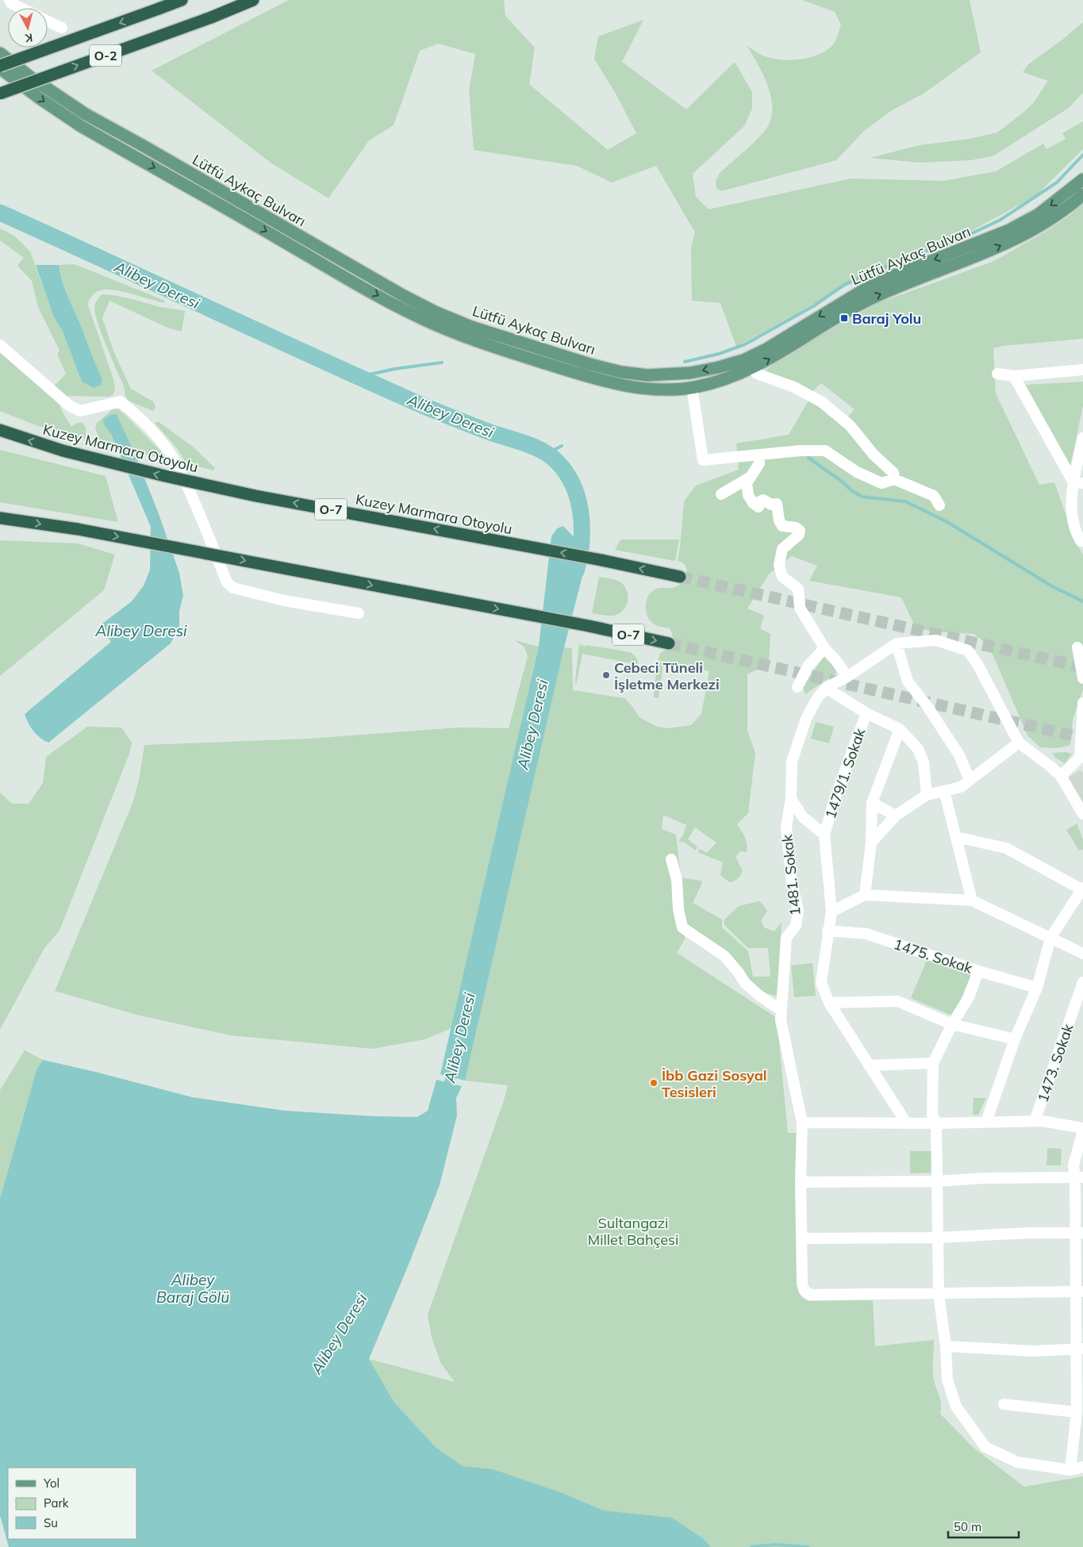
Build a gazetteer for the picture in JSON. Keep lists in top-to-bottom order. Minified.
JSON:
{"streets":{"highway":["O-2","Kuzey Marmara Otoyolu","O-7"],"main road":["Lütfü Aykaç Bulvarı"],"street":["1479/1. Sokak","1481. Sokak","1475. Sokak","1473. Sokak"]},"crossings":[["O-2","Lütfü Aykaç Bulvarı"]],"water":["Alibey Deresi","Alibey Baraj Gölü"],"parks":["Sultangazi Millet Bahçesi"],"places":{"transit":["Baraj Yolu"],"other":["Cebeci Tüneli İşletme Merkezi","İbb Gazi Sosyal Tesisleri"]},"legend":["Yol","Park","Su"],"scale_bar":"50 m","north":"bottom"}
